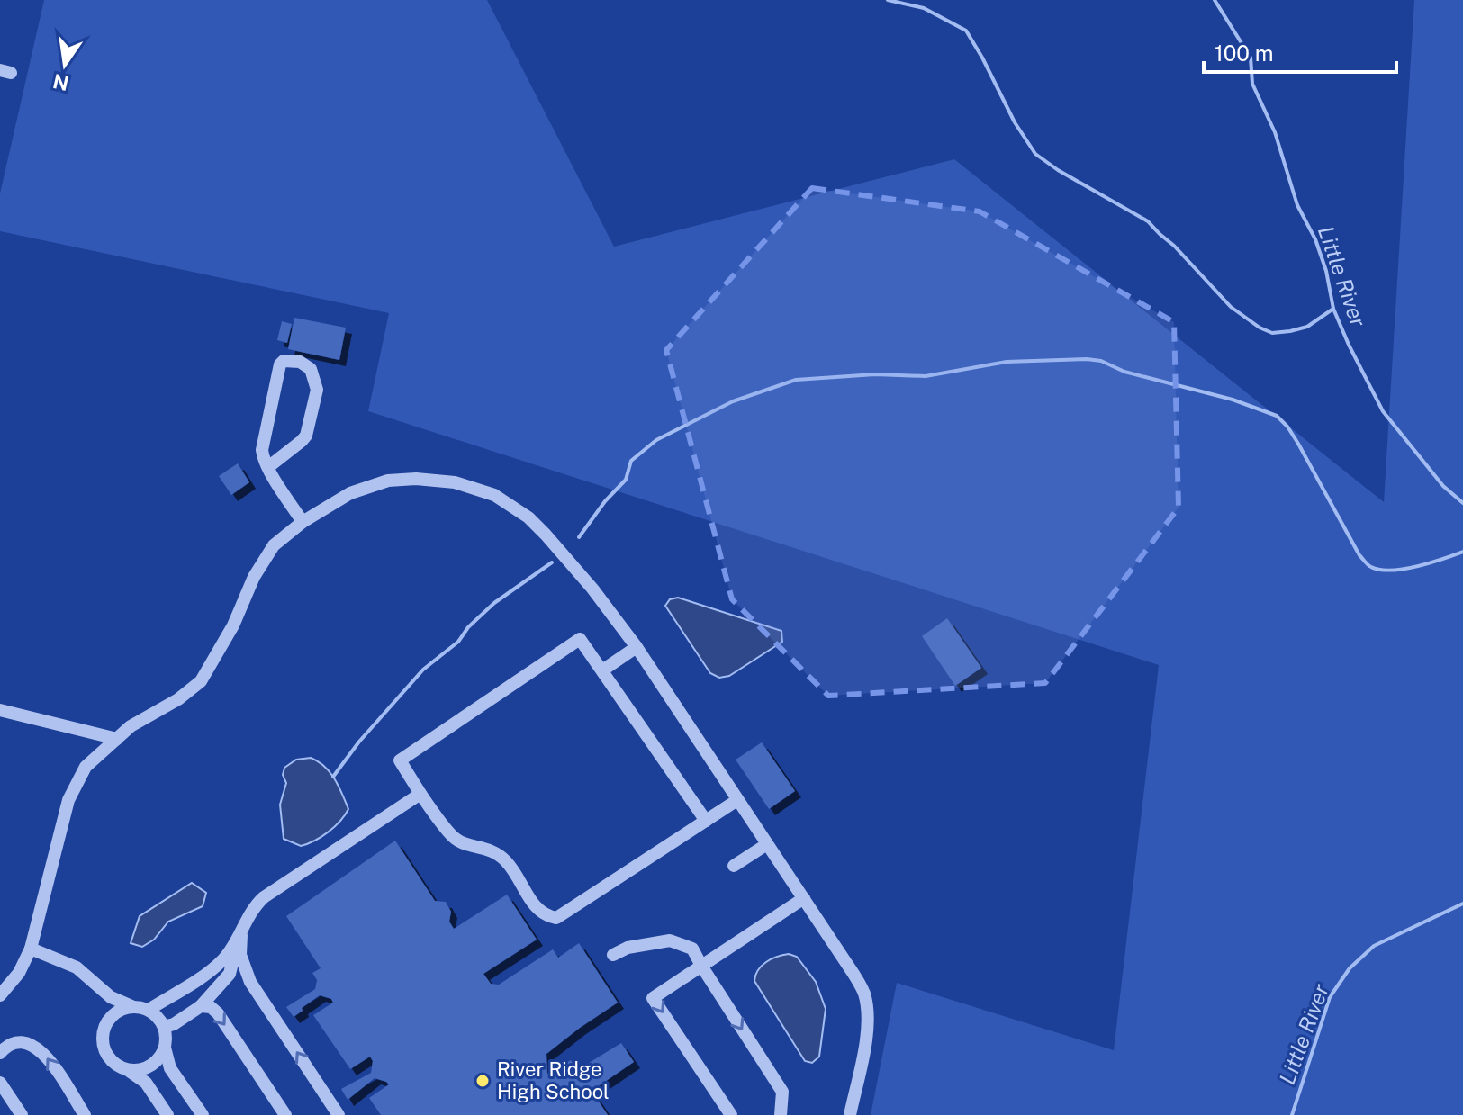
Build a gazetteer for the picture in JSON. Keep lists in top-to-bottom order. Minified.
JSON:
{"water":["Little River"],"places":["River Ridge High School"],"scale_bar":"100 m","north":"bottom"}
